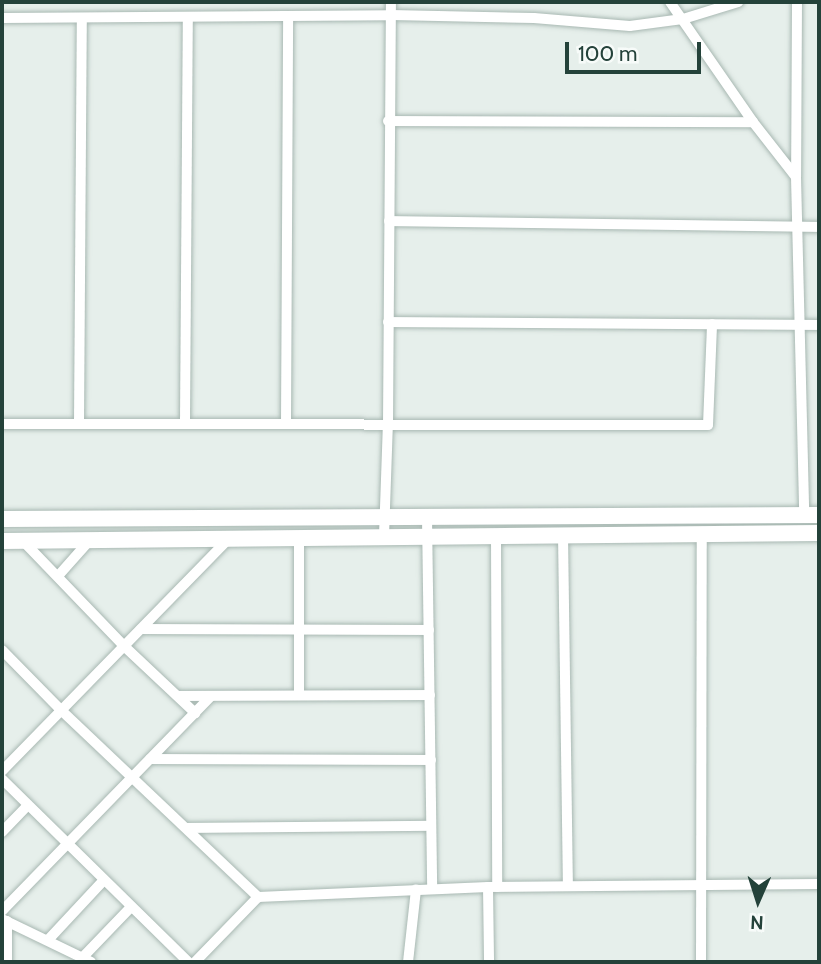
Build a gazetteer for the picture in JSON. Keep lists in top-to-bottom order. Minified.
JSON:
{"scale_bar":"100 m","north":"bottom"}
